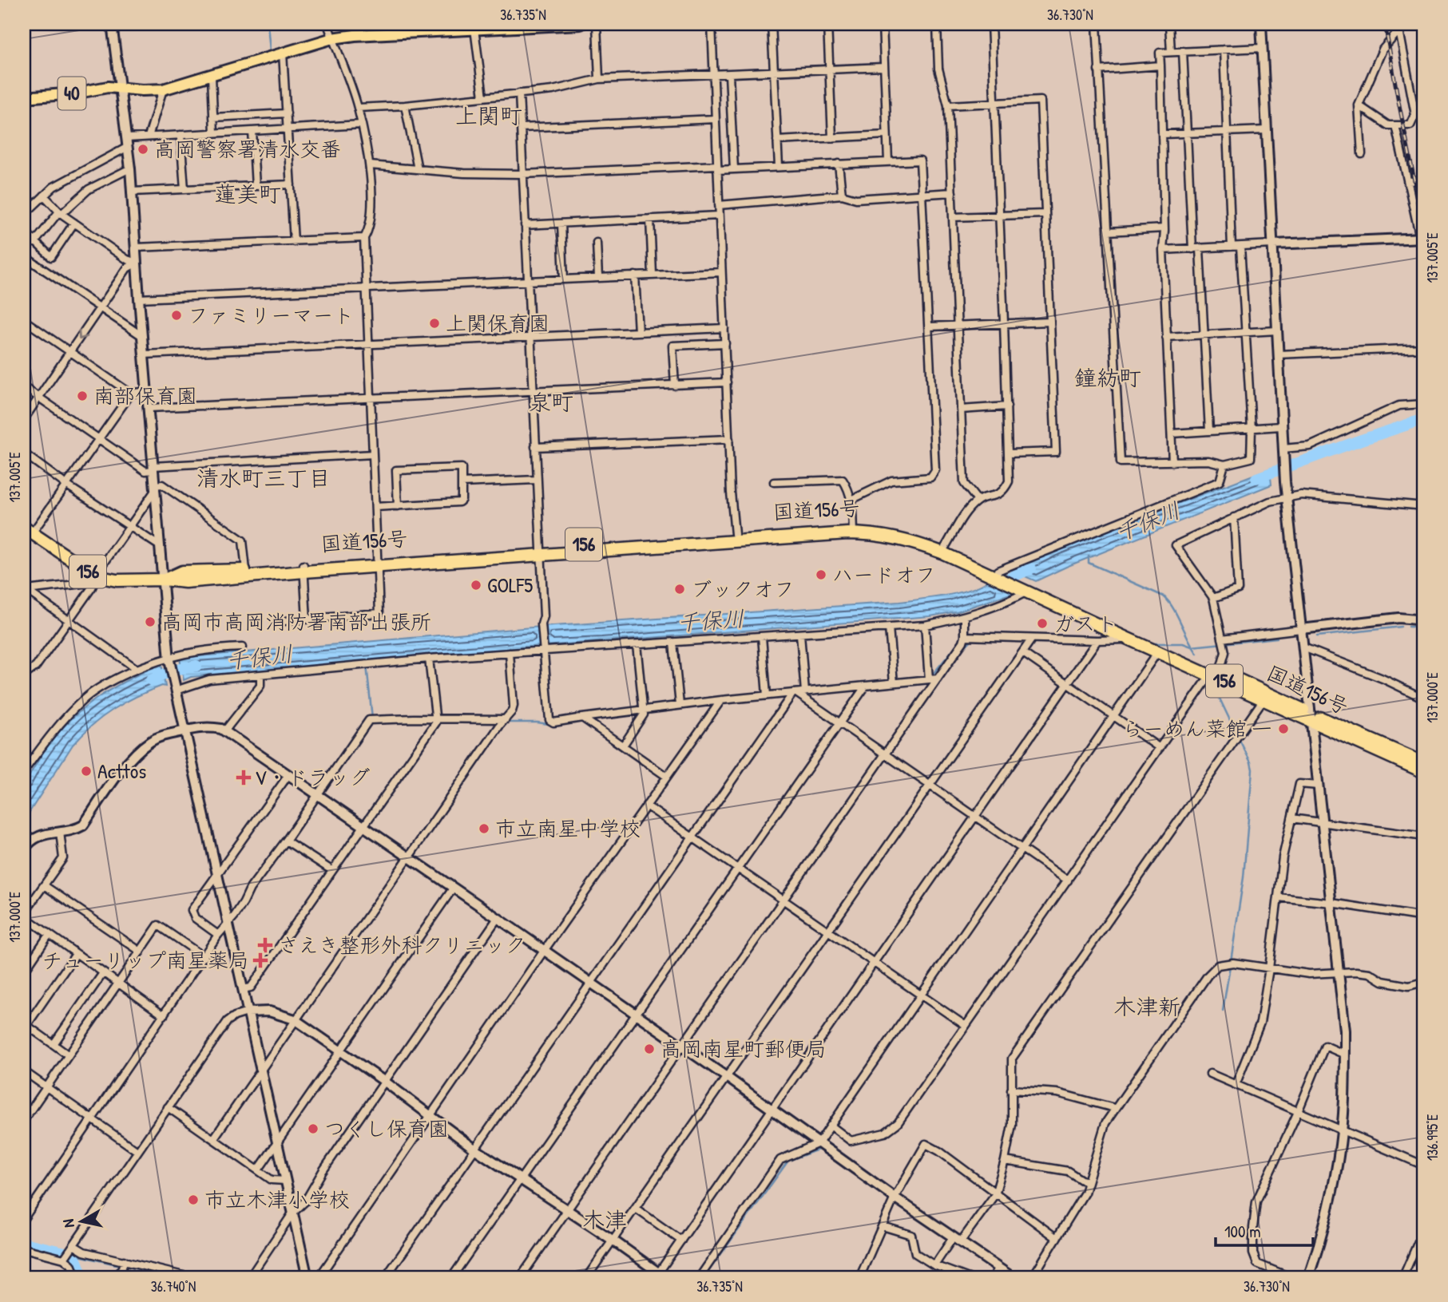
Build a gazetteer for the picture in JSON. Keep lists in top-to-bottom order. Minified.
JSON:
{"streets":{"highway":["国道156号","156"],"main road":["40"]},"districts":["上関町","蓮美町","鐘紡町","泉町","清水町三丁目","木津新","木津"],"water":["千保川"],"places":{"other":["高岡警察署清水交番","ファミリーマート","上関保育園","南部保育園","ハードオフ","GOLF5","ブックオフ","高岡市高岡消防署南部出張所","ガスト","らーめん菜館 一","Acttos","市立南星中学校","高岡南星町郵便局","つくし保育園","市立木津小学校"],"health":["V・ドラッグ","さえき整形外科クリニック","チューリップ南星薬局"]},"scale_bar":"100 m","north":"left","coordinates":["36.735°N","36.730°N","137.005°E","137.000°E","136.995°E","36.740°N"]}
